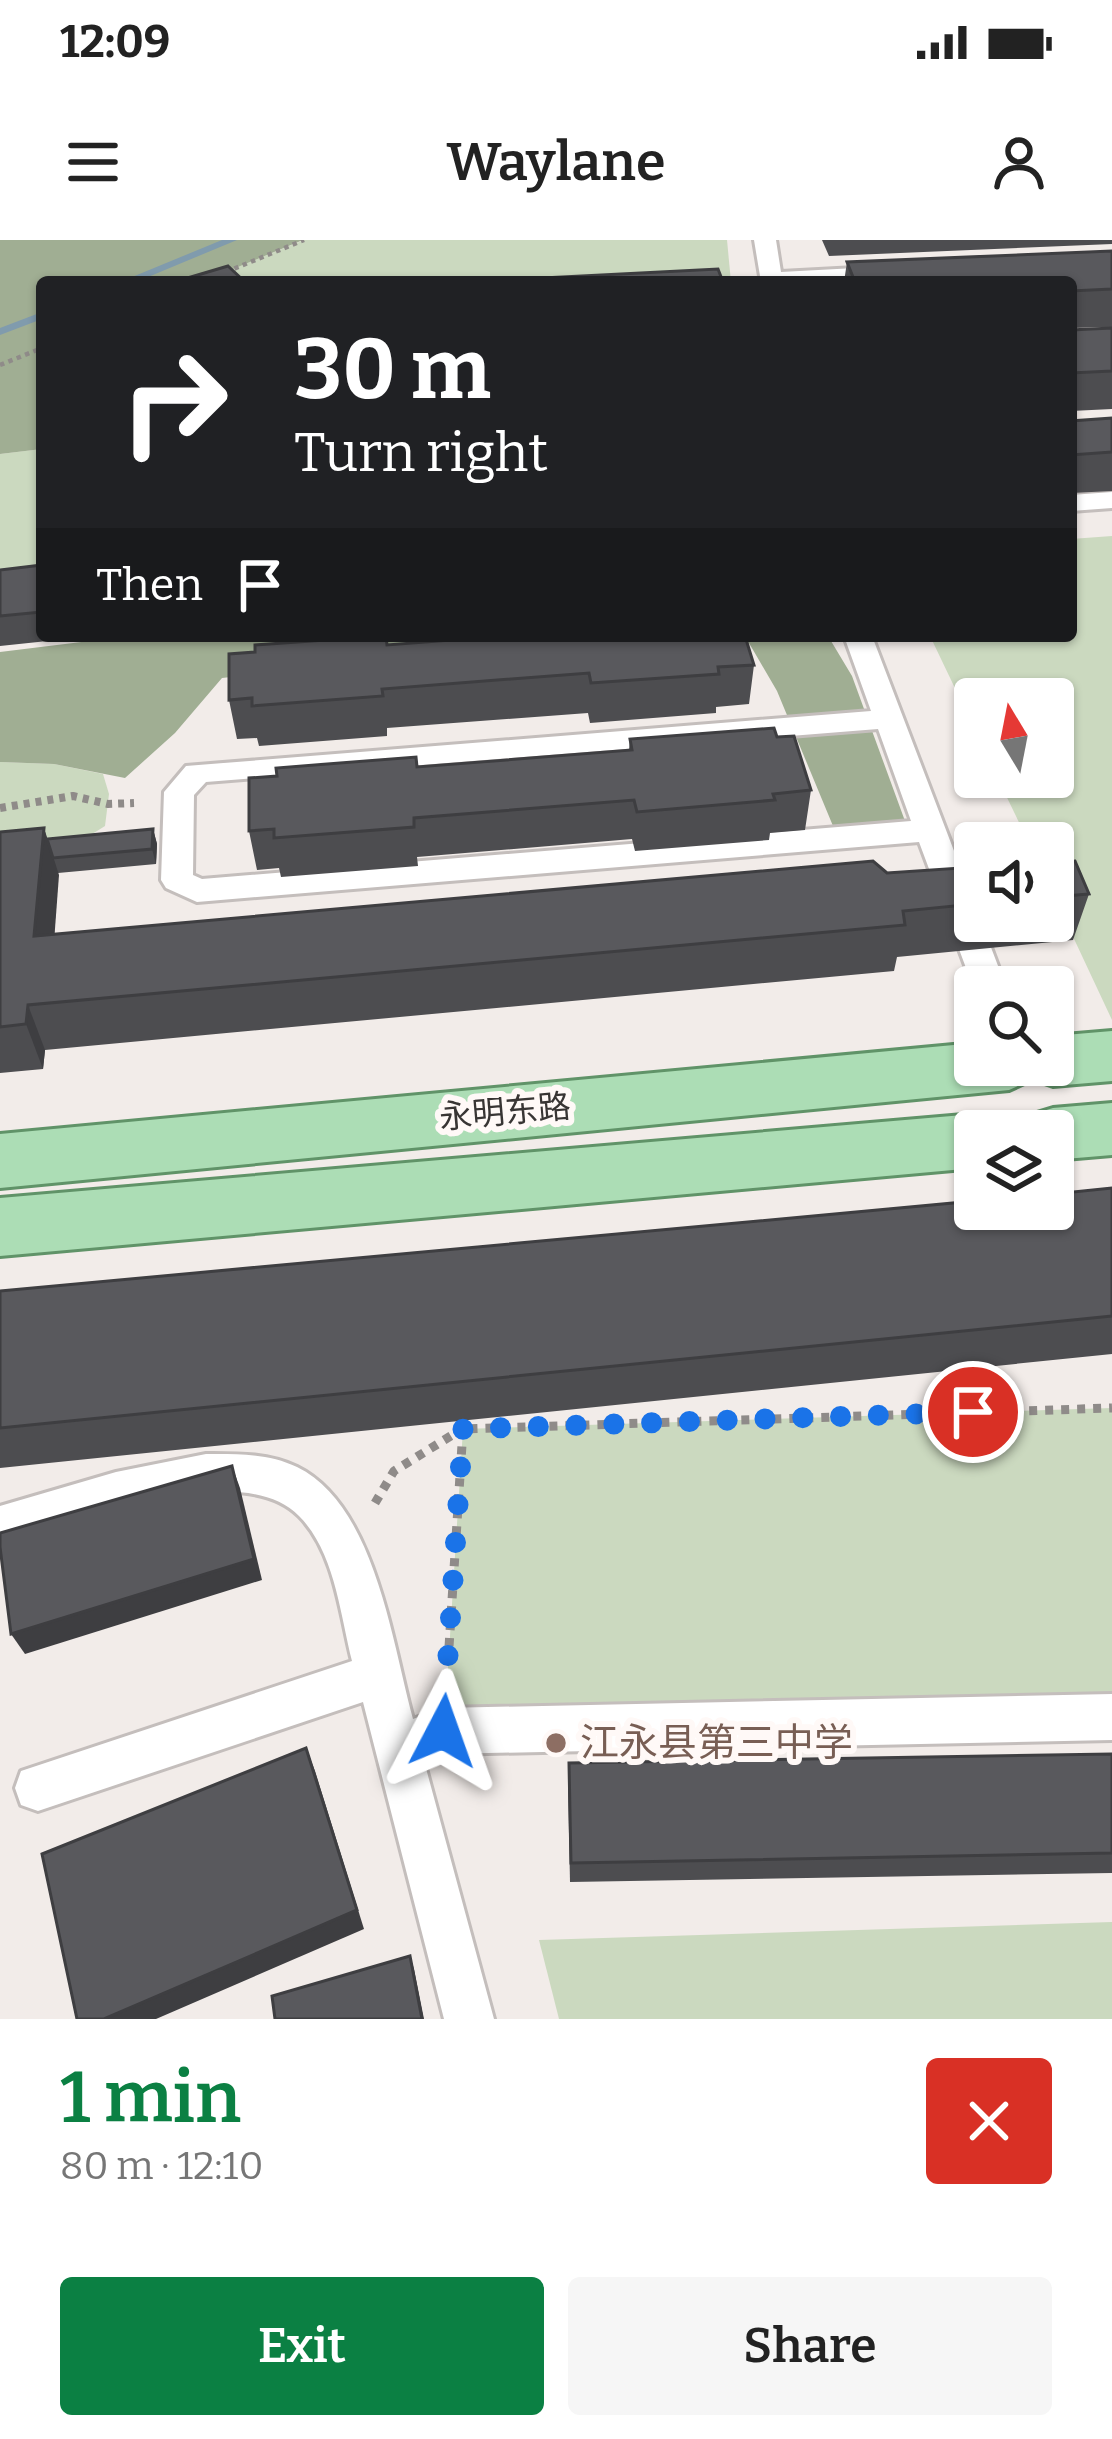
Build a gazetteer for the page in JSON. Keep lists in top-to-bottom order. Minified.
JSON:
{"streets":{"main road":["永明东路"]},"places":["江永县第三中学"],"north":"top","page":{"status":"12:09","header":"Waylane","turn":["30 m","Turn right"],"then":"Then","heading":["1 min","80 m · 12:10"],"buttons":["Exit","Share"]}}
